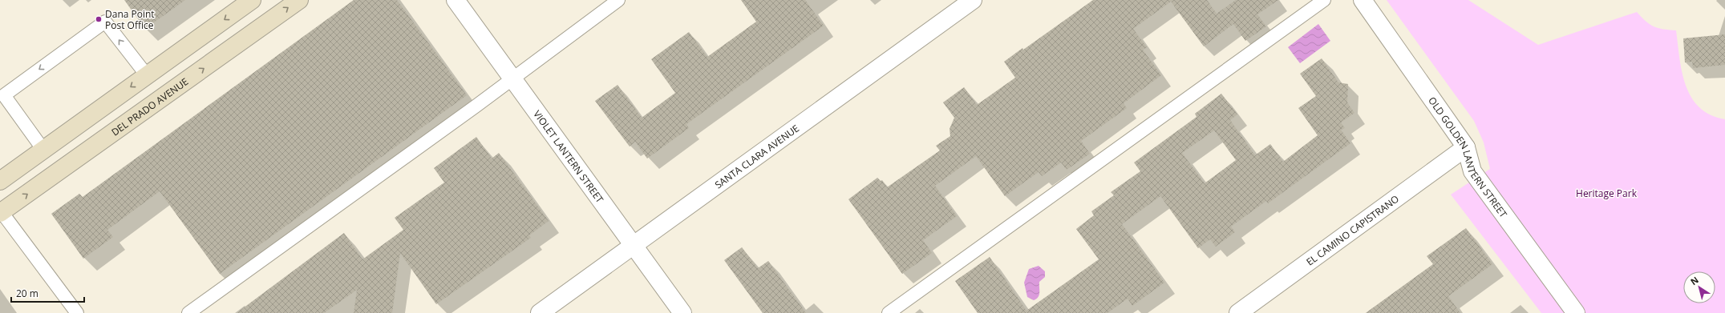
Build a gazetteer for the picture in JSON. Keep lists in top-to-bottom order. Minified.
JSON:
{"streets":{"main road":["DEL PRADO AVENUE"],"street":["VIOLET LANTERN STREET","SANTA CLARA AVENUE","OLD GOLDEN LANTERN STREET","EL CAMINO CAPISTRANO"]},"crossings":[["VIOLET LANTERN STREET","SANTA CLARA AVENUE"],["OLD GOLDEN LANTERN STREET","EL CAMINO CAPISTRANO"]],"parks":["Heritage Park"],"places":["Dana Point Post Office"],"scale_bar":"20 m","north":"top left"}
